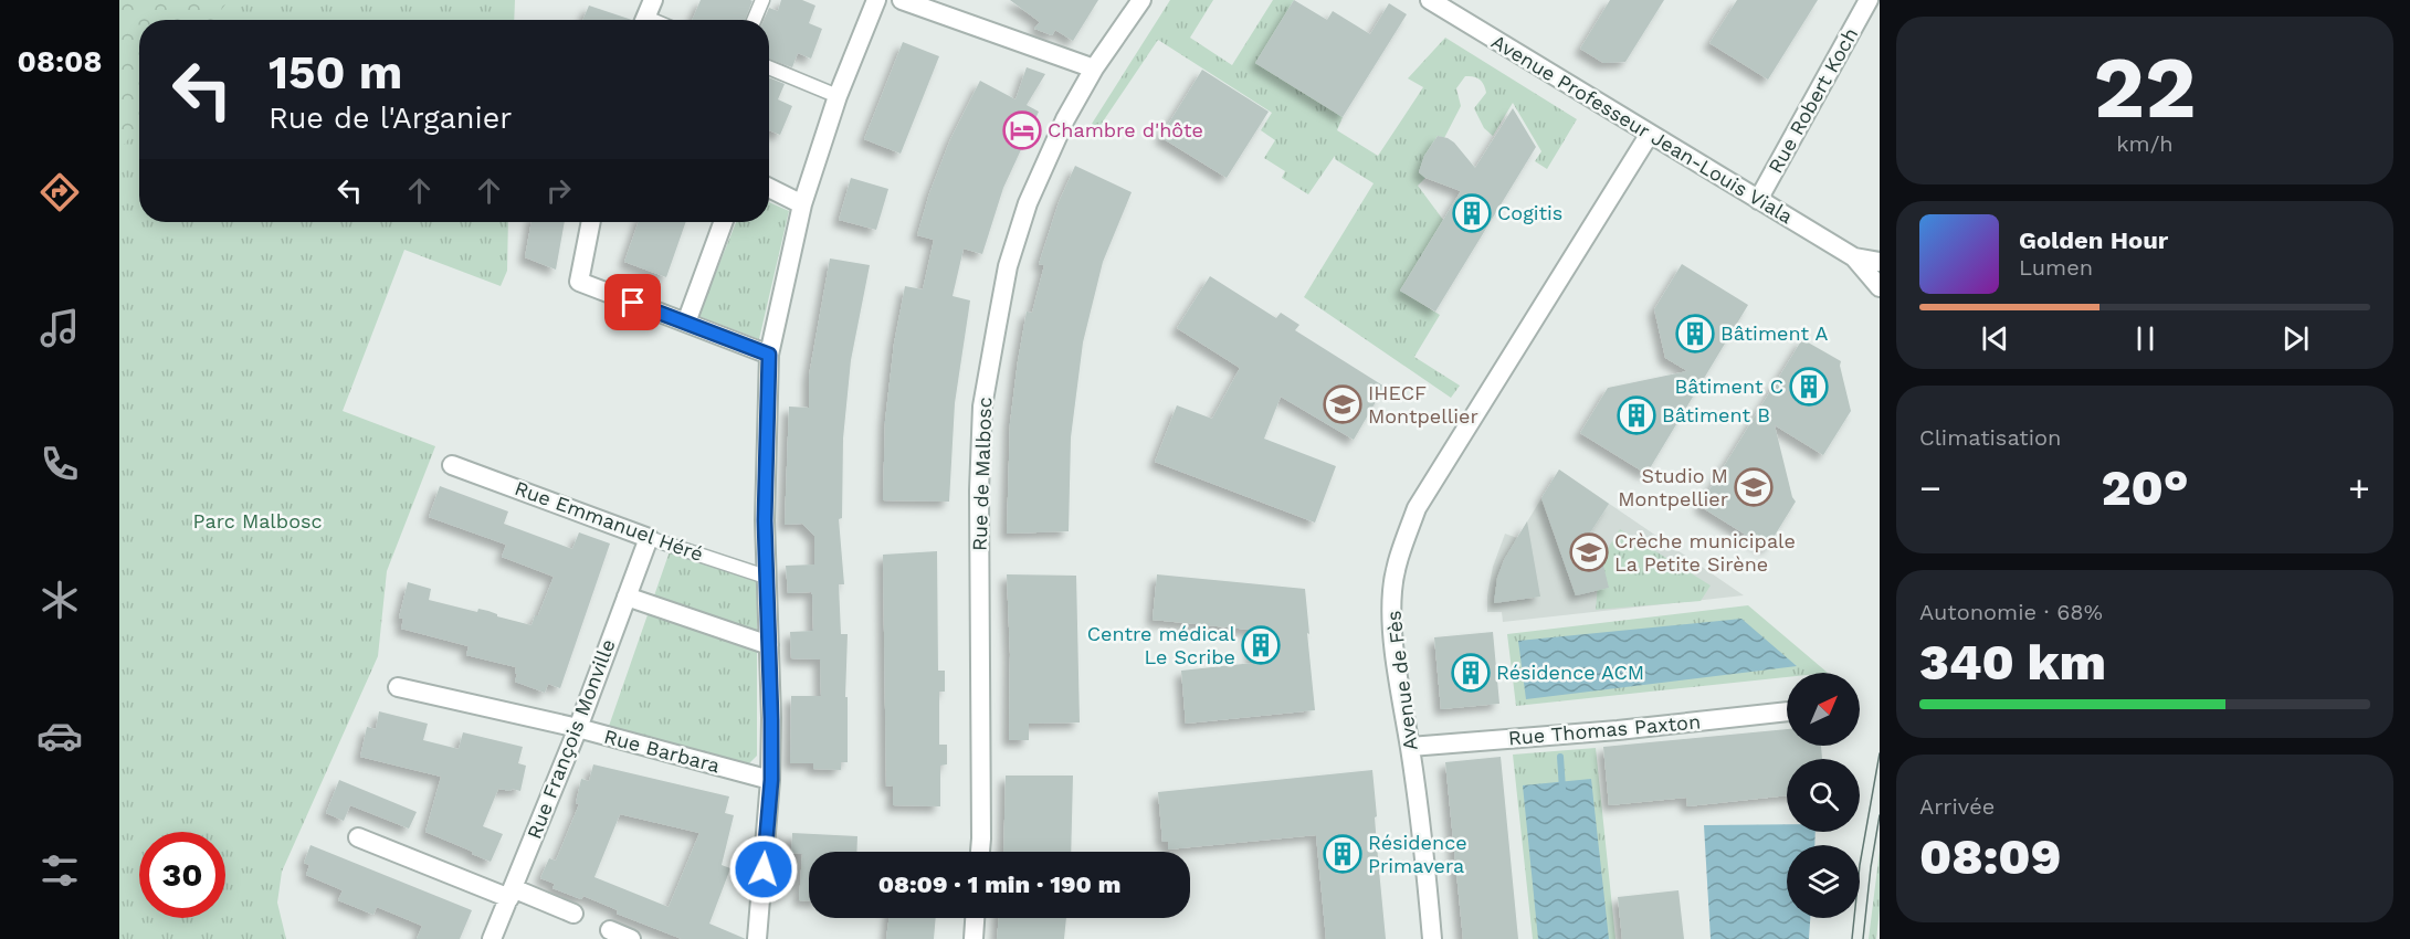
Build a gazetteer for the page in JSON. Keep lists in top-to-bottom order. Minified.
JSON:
{"streets":{"street":["Rue Robert Koch","Avenue Professeur Jean-Louis Viala","Rue de Malbosc","Rue Emmanuel Héré","Avenue de Fès","Rue Thomas Paxton","Rue François Monville","Rue Barbara"]},"crossings":[["Rue Robert Koch","Avenue Professeur Jean-Louis Viala"],["Avenue Professeur Jean-Louis Viala","Avenue de Fès"],["Rue Emmanuel Héré","Rue François Monville"],["Avenue de Fès","Rue Thomas Paxton"],["Rue François Monville","Rue Barbara"]],"parks":["Parc Malbosc"],"places":{"hotel":["Chambre d'hôte"],"building":["Cogitis","Bâtiment A","Bâtiment C","Bâtiment B","Centre médical Le Scribe","Résidence ACM","Résidence Primavera"],"school or university":["IHECF Montpellier","Studio M Montpellier","Crèche municipale La Petite Sirène"]},"north":"top right","page":{"tabs":"08:08","tile":[["22","km/h"],"Climatisation",["Autonomie · 68%","340 km"],["Arrivée","08:09"]],"turn":["150 m","Rue de l'Arganier"],"song":["Golden Hour","Lumen"],"heat":["−","20°","+"],"limit":"30","trip":"08:09 · 1 min · 190 m"}}
